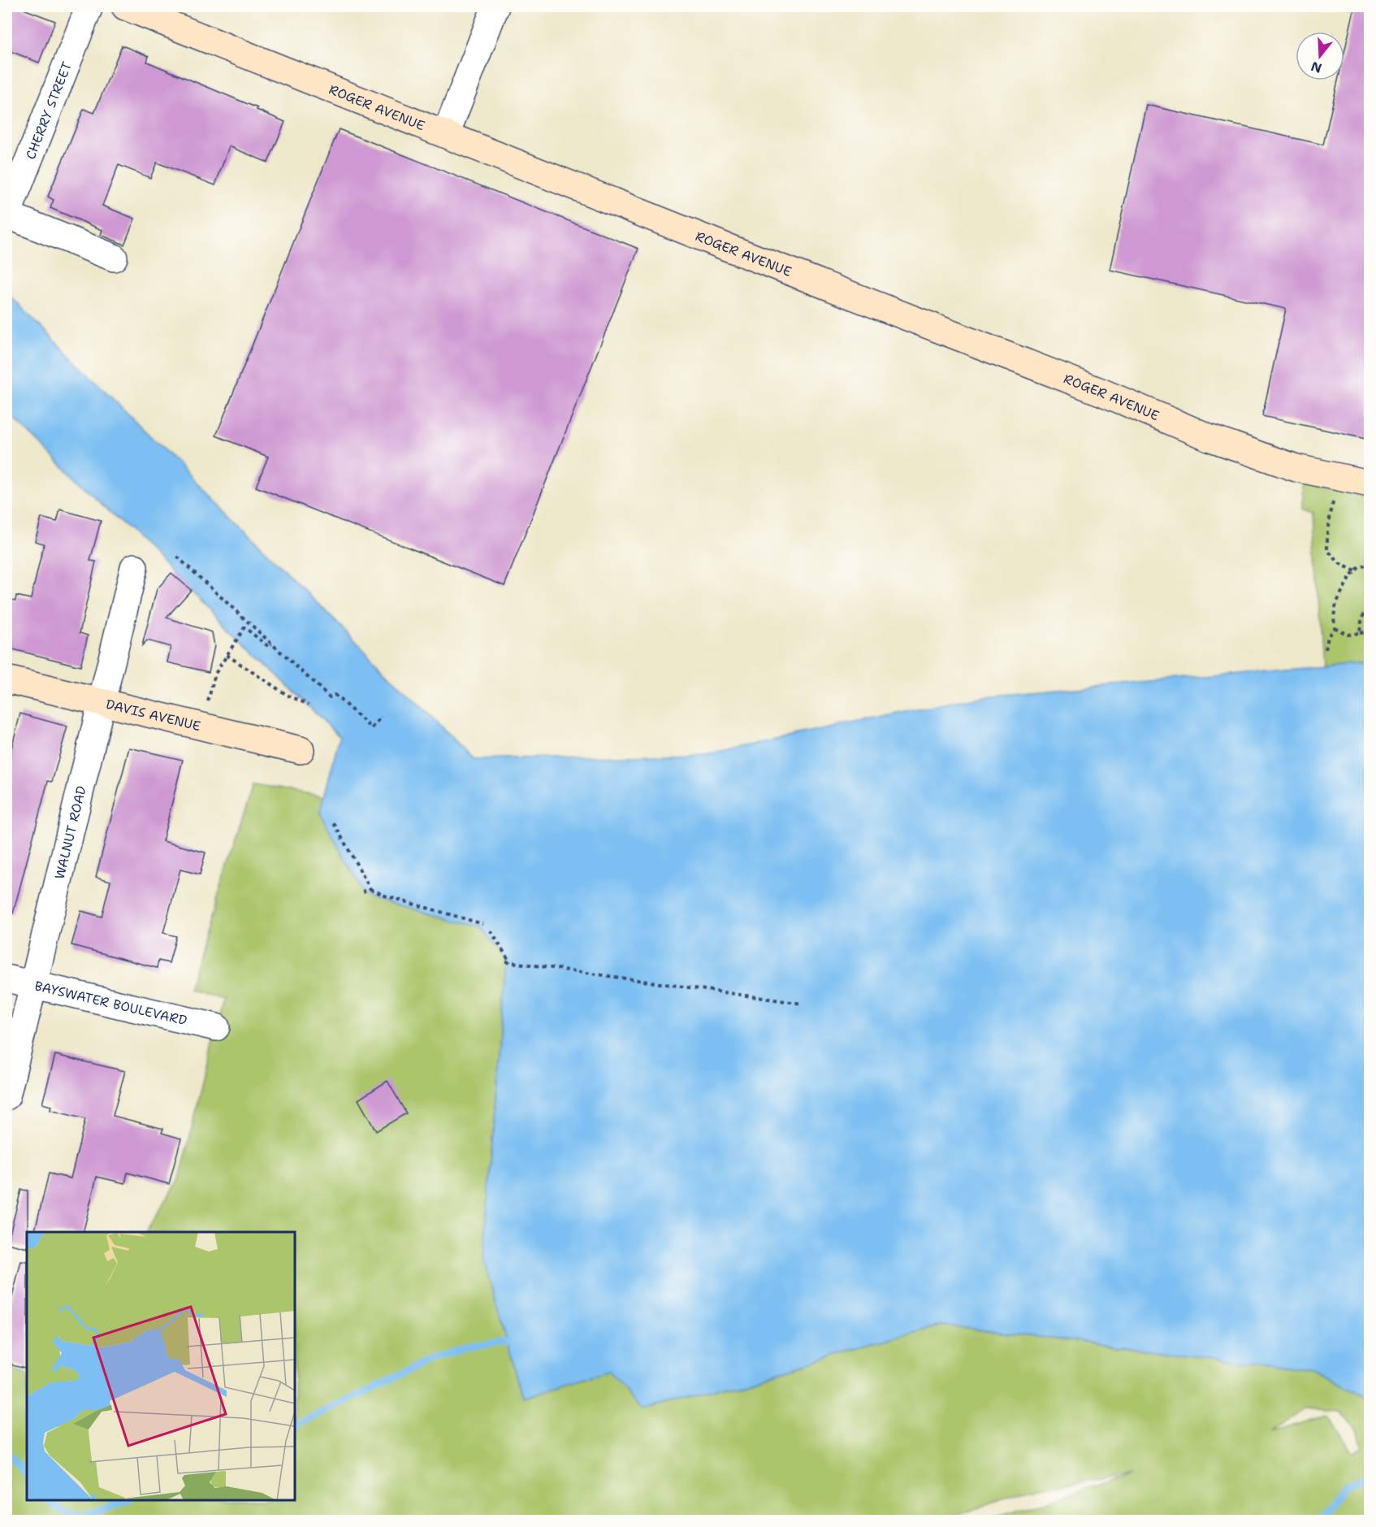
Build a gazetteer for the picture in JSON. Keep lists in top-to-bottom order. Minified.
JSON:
{"streets":{"street":["ROGER AVENUE","CHERRY STREET","DAVIS AVENUE","WALNUT ROAD","BAYSWATER BOULEVARD"]},"crossings":[["DAVIS AVENUE","WALNUT ROAD"],["WALNUT ROAD","BAYSWATER BOULEVARD"]],"north":"bottom"}
